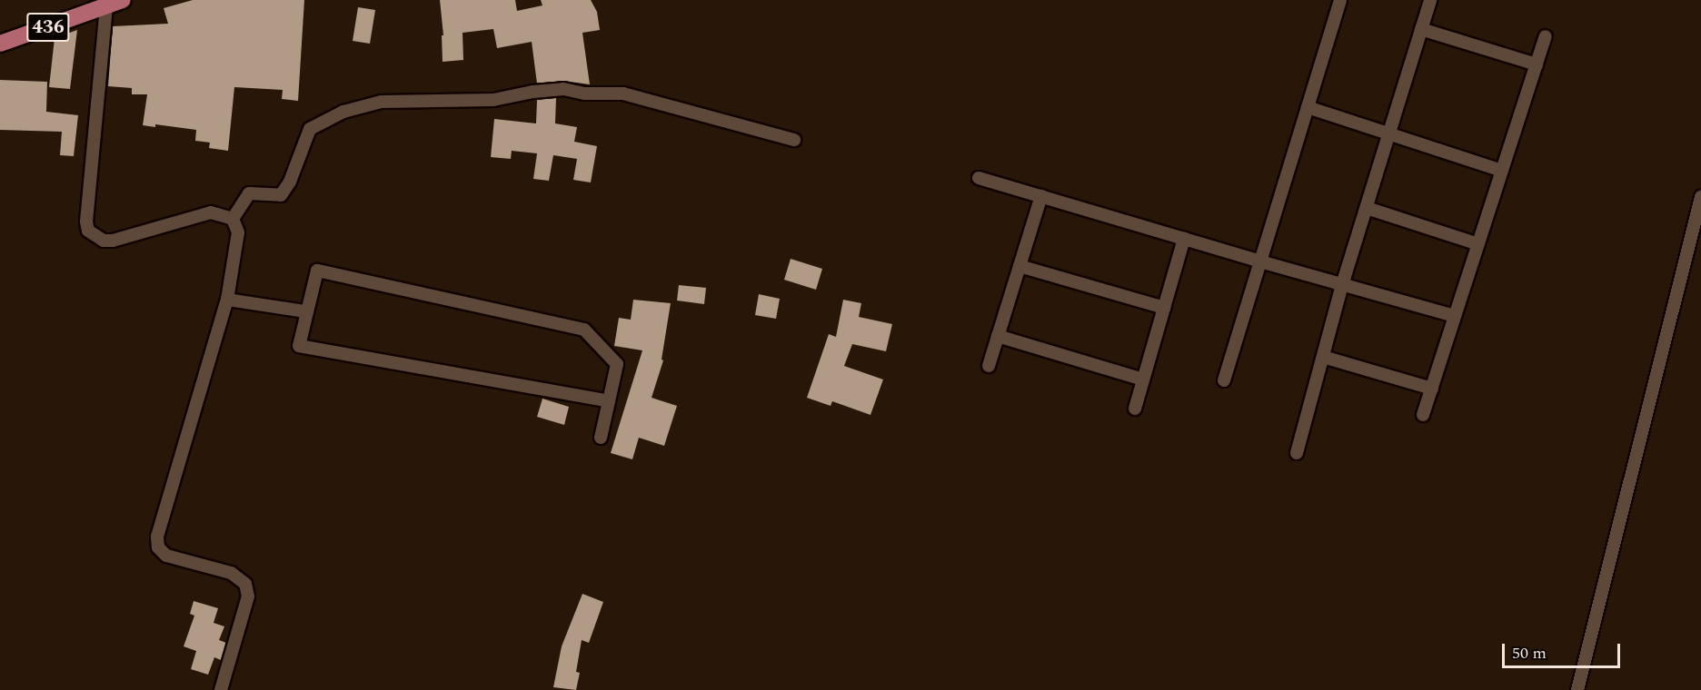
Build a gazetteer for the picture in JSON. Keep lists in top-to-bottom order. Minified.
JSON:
{"streets":{"main road":["436"]},"scale_bar":"50 m"}
